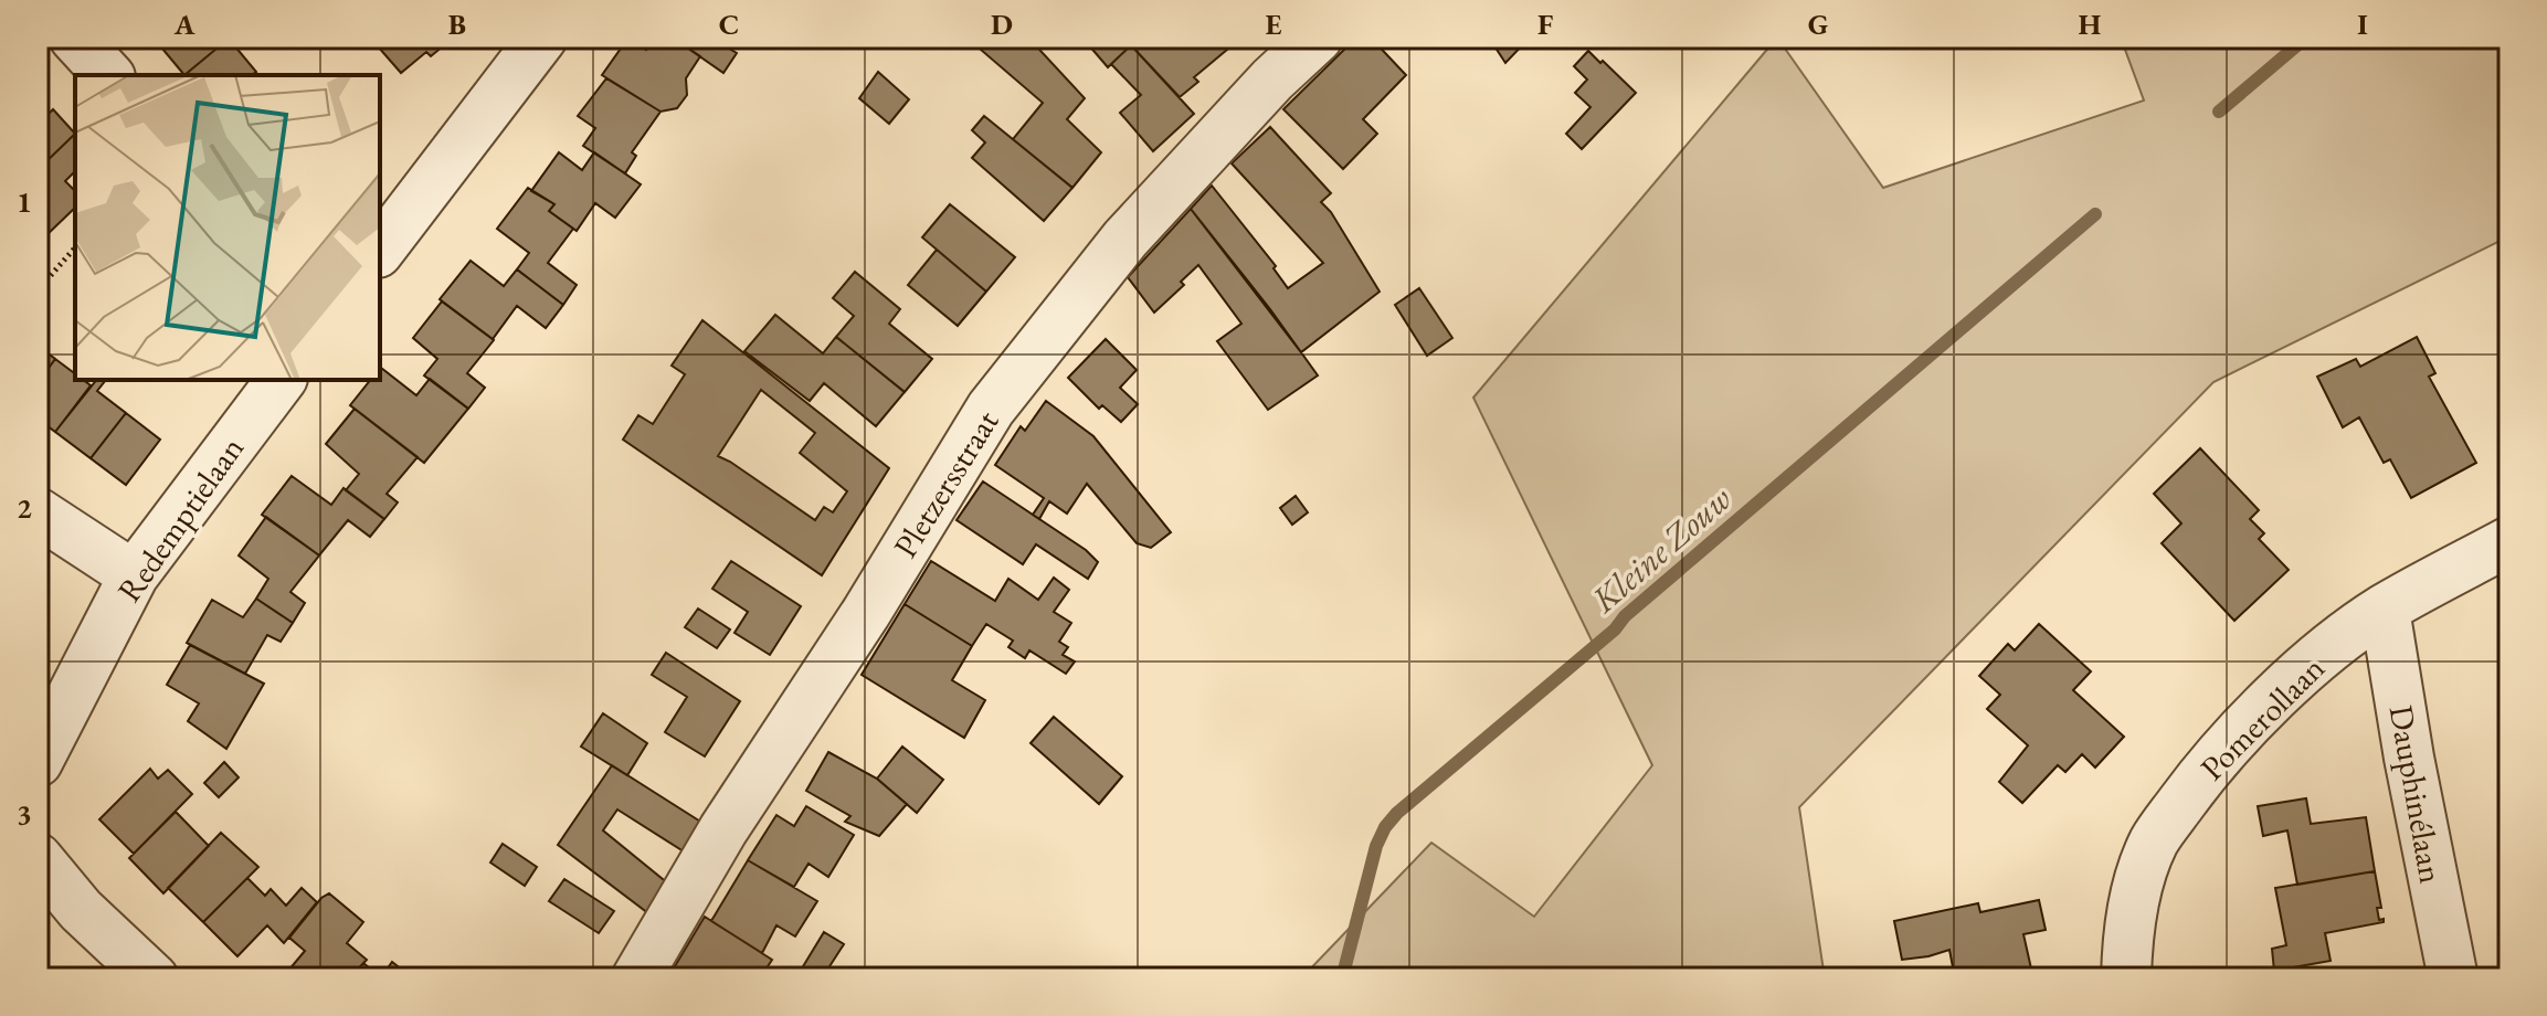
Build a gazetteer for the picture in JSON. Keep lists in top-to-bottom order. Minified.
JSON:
{"streets":{"street":["Pletzersstraat","Redemptielaan","Pomerollaan","Dauphinélaan"]},"crossings":[["Pomerollaan","Dauphinélaan"]],"water":["Kleine Zouw"],"grid":{"columns":["A","B","C","D","E","F","G","H","I"],"rows":["1","2","3"]}}
